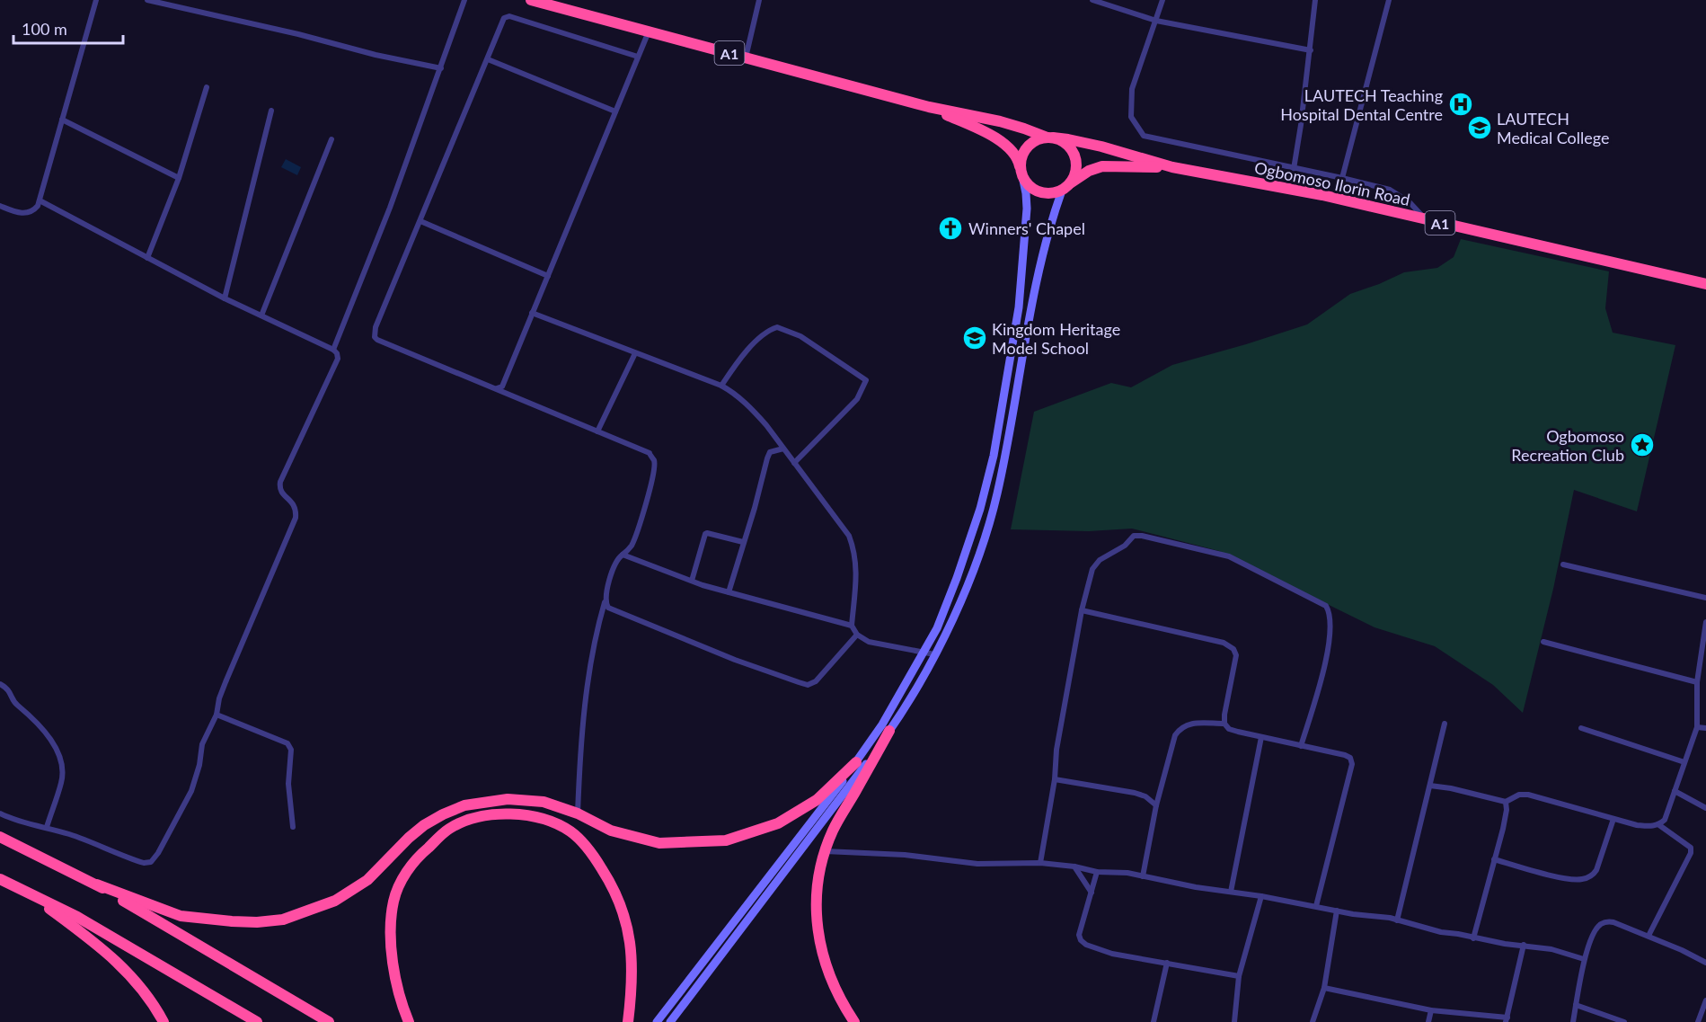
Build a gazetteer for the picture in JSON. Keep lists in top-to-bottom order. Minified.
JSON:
{"streets":{"highway":["A1","Ogbomoso Ilorin Road"]},"crossings":[["A1","Ogbomoso Ilorin Road"]],"places":{"hospital":["LAUTECH Teaching Hospital Dental Centre"],"school or university":["LAUTECH Medical College","Kingdom Heritage Model School"],"church":["Winners' Chapel"],"place":["Ogbomoso Recreation Club"]},"scale_bar":"100 m"}
